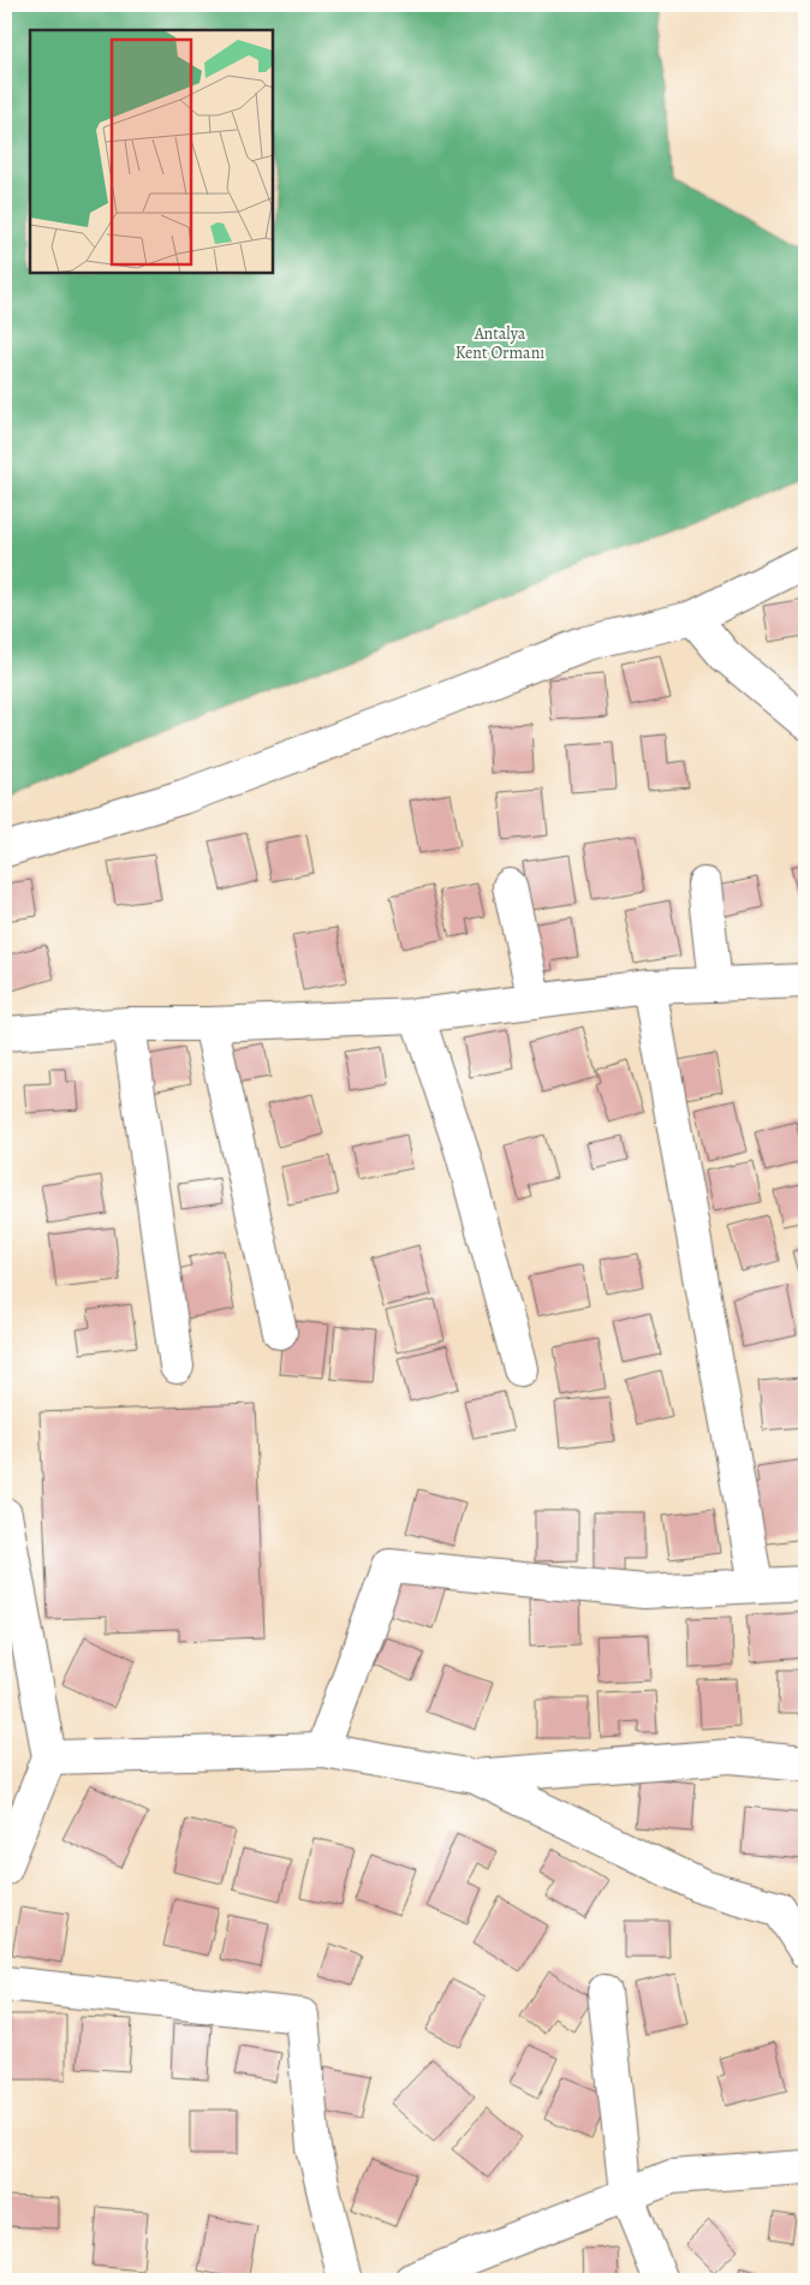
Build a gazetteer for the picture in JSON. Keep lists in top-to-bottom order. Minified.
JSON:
{"parks":["Antalya Kent Ormanı"]}
